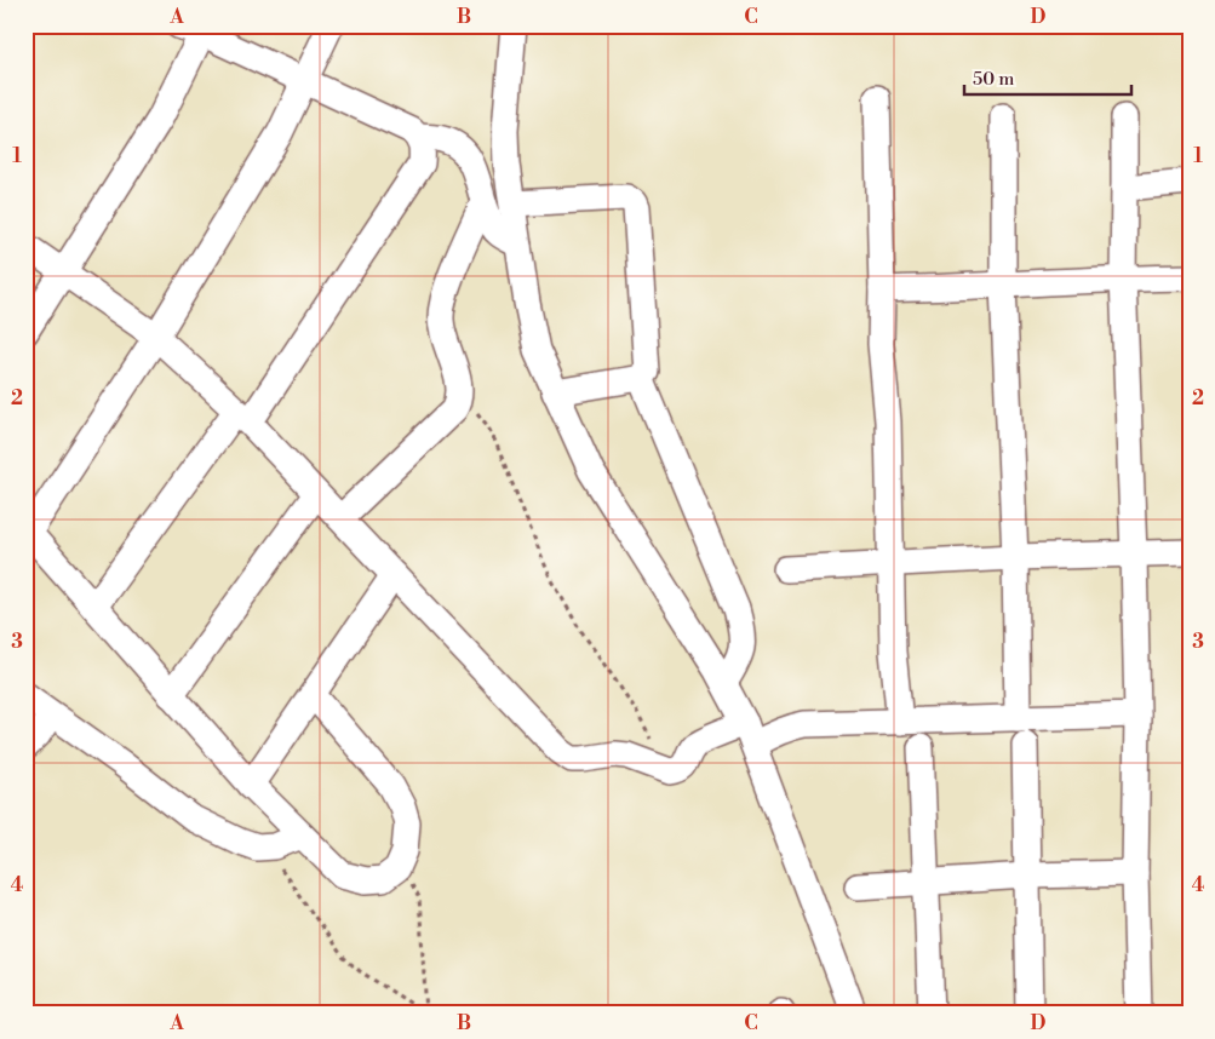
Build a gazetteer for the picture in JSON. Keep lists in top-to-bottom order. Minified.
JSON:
{"scale_bar":"50 m","grid":{"columns":["A","B","C","D"],"rows":["1","2","3","4"]}}
